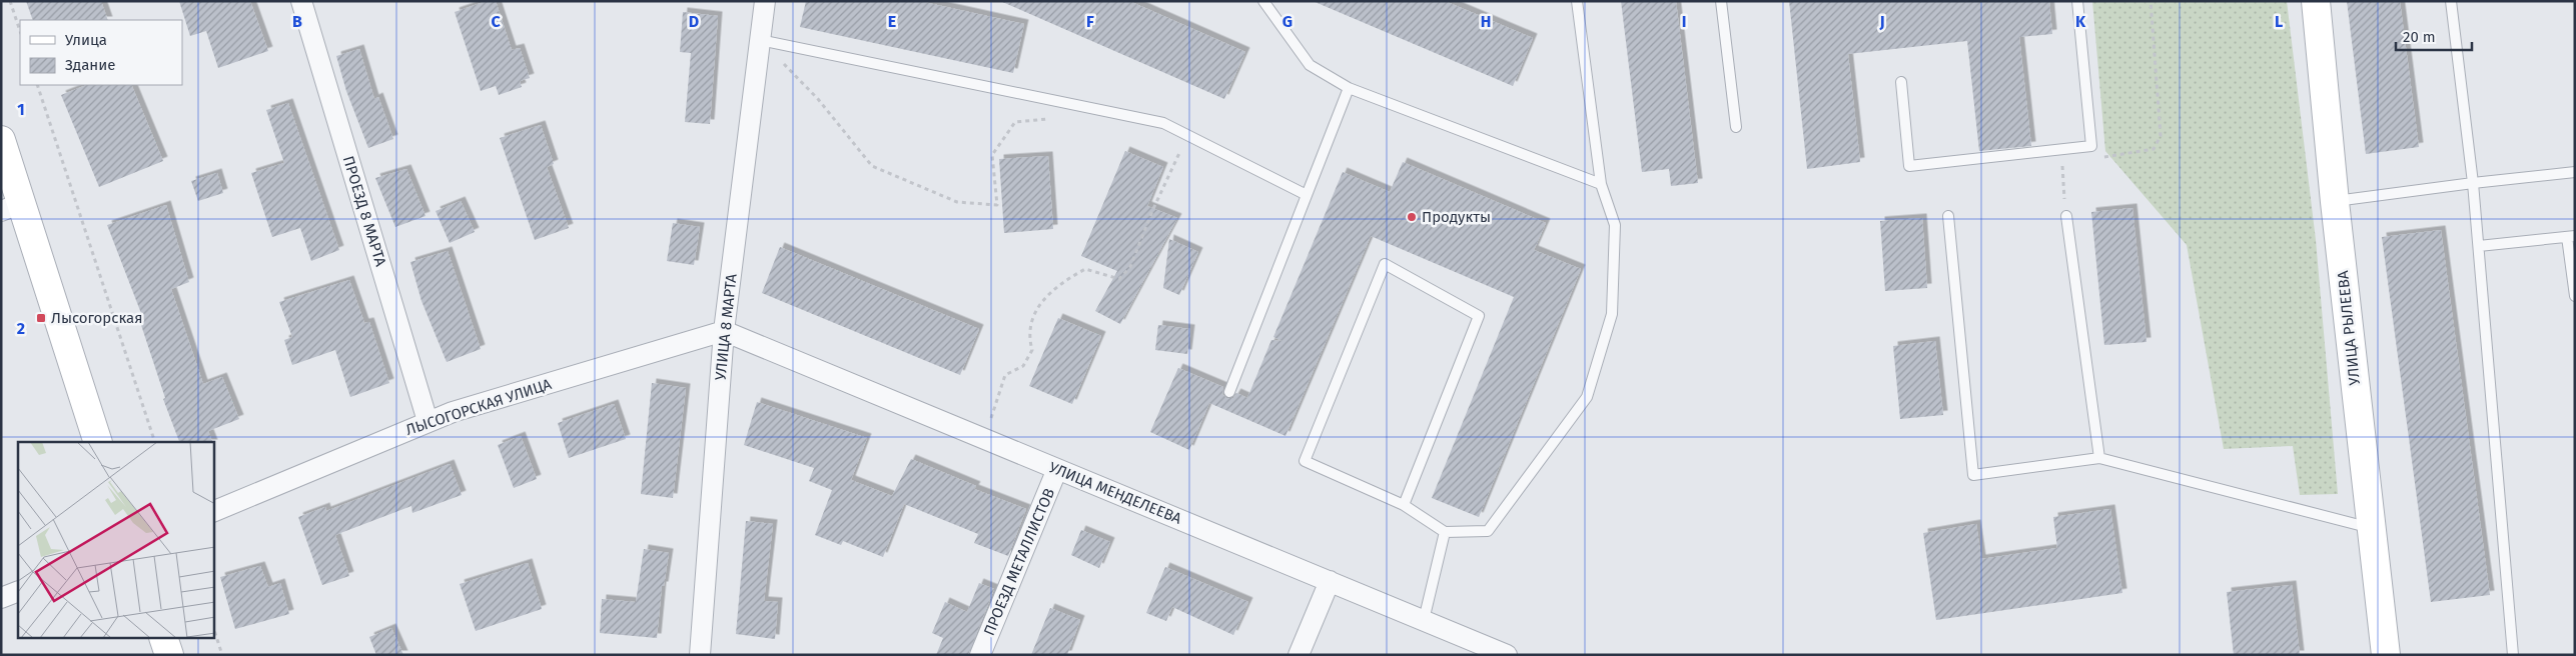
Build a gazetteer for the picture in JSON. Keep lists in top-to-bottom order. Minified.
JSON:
{"streets":{"street":["ПРОЕЗД 8 МАРТА","УЛИЦА 8 МАРТА","УЛИЦА РЫЛЕЕВА","ЛЫСОГОРСКАЯ УЛИЦА","УЛИЦА МЕНДЕЛЕЕВА","ПРОЕЗД МЕТАЛЛИСТОВ"]},"crossings":[["ПРОЕЗД 8 МАРТА","ЛЫСОГОРСКАЯ УЛИЦА"],["УЛИЦА 8 МАРТА","ЛЫСОГОРСКАЯ УЛИЦА"],["УЛИЦА 8 МАРТА","УЛИЦА МЕНДЕЛЕЕВА"],["ЛЫСОГОРСКАЯ УЛИЦА","УЛИЦА МЕНДЕЛЕЕВА"],["УЛИЦА МЕНДЕЛЕЕВА","ПРОЕЗД МЕТАЛЛИСТОВ"]],"places":{"other":["Продукты"],"transit":["Лысогорская"]},"legend":["Улица","Здание"],"scale_bar":"20 m","grid":{"columns":["B","C","D","E","F","G","H","I","J","K","L"],"rows":["1","2"]}}
